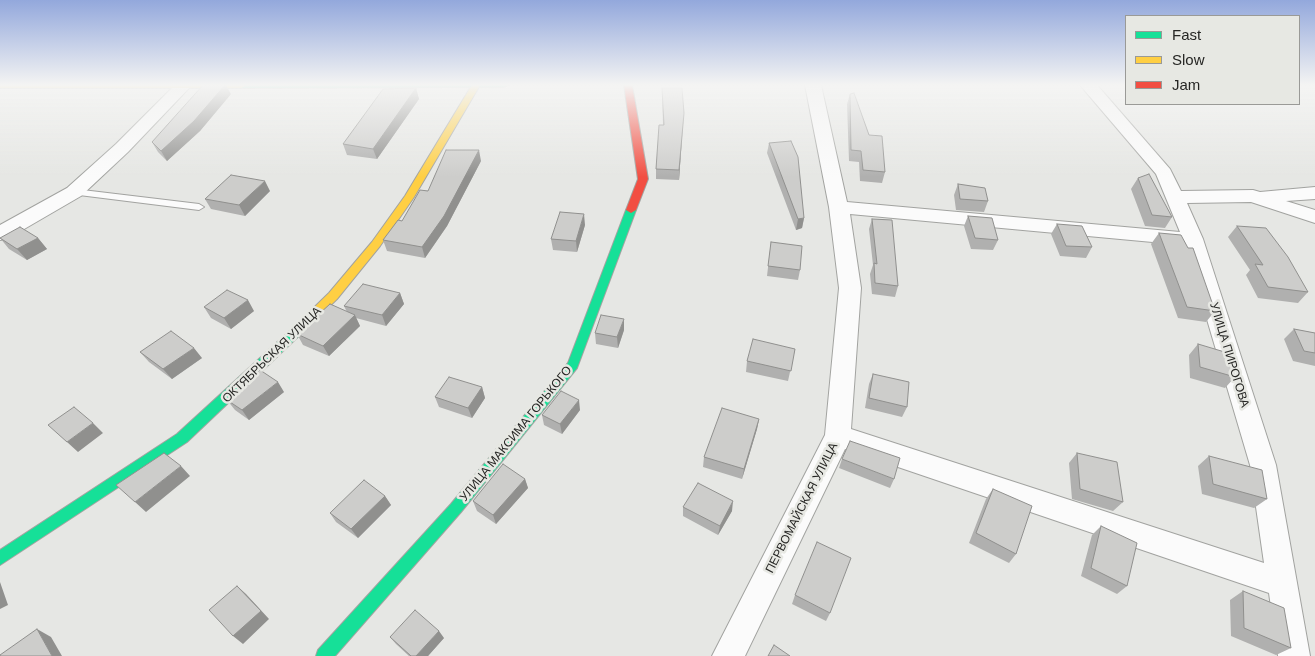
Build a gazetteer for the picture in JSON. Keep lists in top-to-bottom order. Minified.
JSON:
{"streets":{"street":["ОКТЯБРЬСКАЯ УЛИЦА","УЛИЦА ПИРОГОВА","УЛИЦА МАКСИМА ГОРЬКОГО","ПЕРВОМАЙСКАЯ УЛИЦА"]},"legend":["Fast","Slow","Jam"]}
